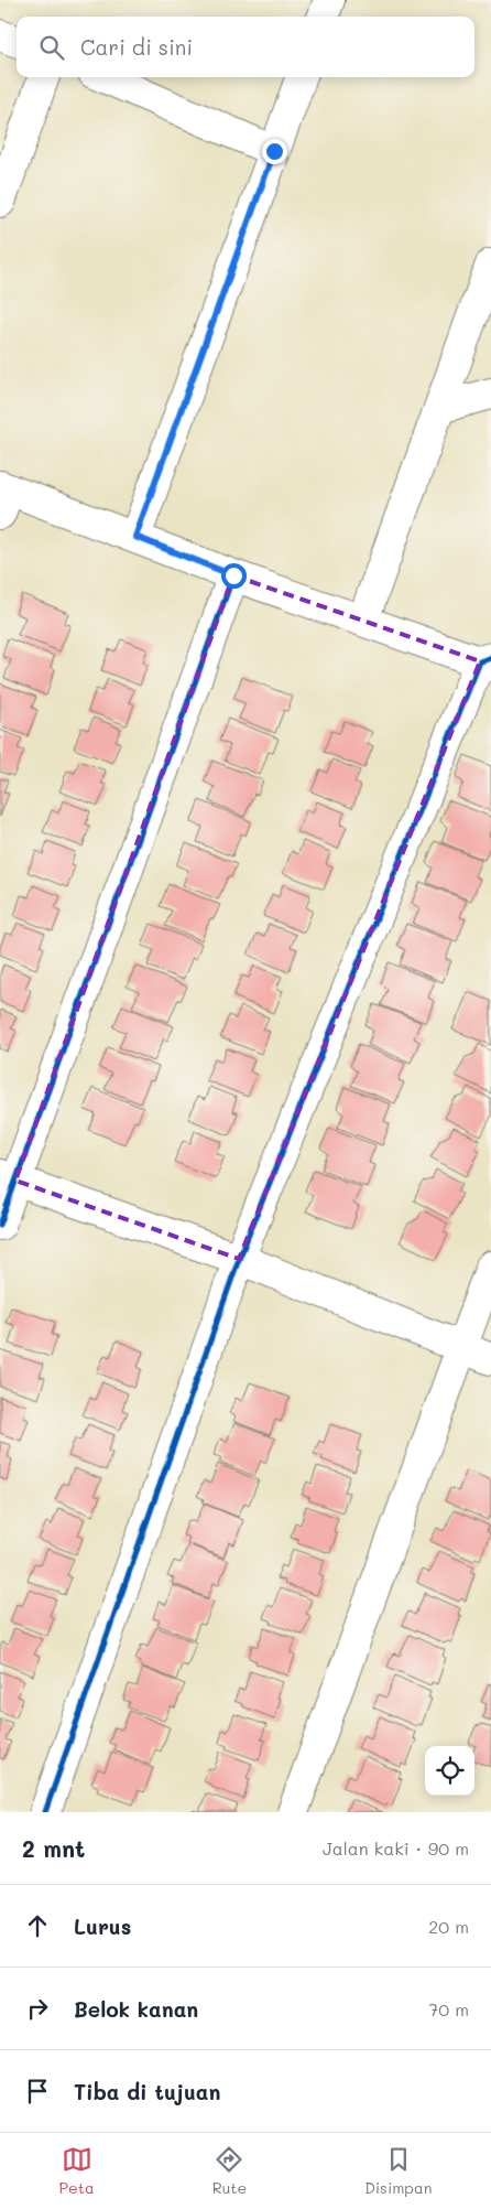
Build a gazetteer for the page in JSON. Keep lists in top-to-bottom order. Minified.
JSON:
{"page":{"search":"Cari di sini","heading":["2 mnt","Jalan kaki · 90 m"],"list":[["Lurus","20 m"],["Belok kanan","70 m"],"Tiba di tujuan"],"nav":["Peta","Rute","Disimpan"]}}
